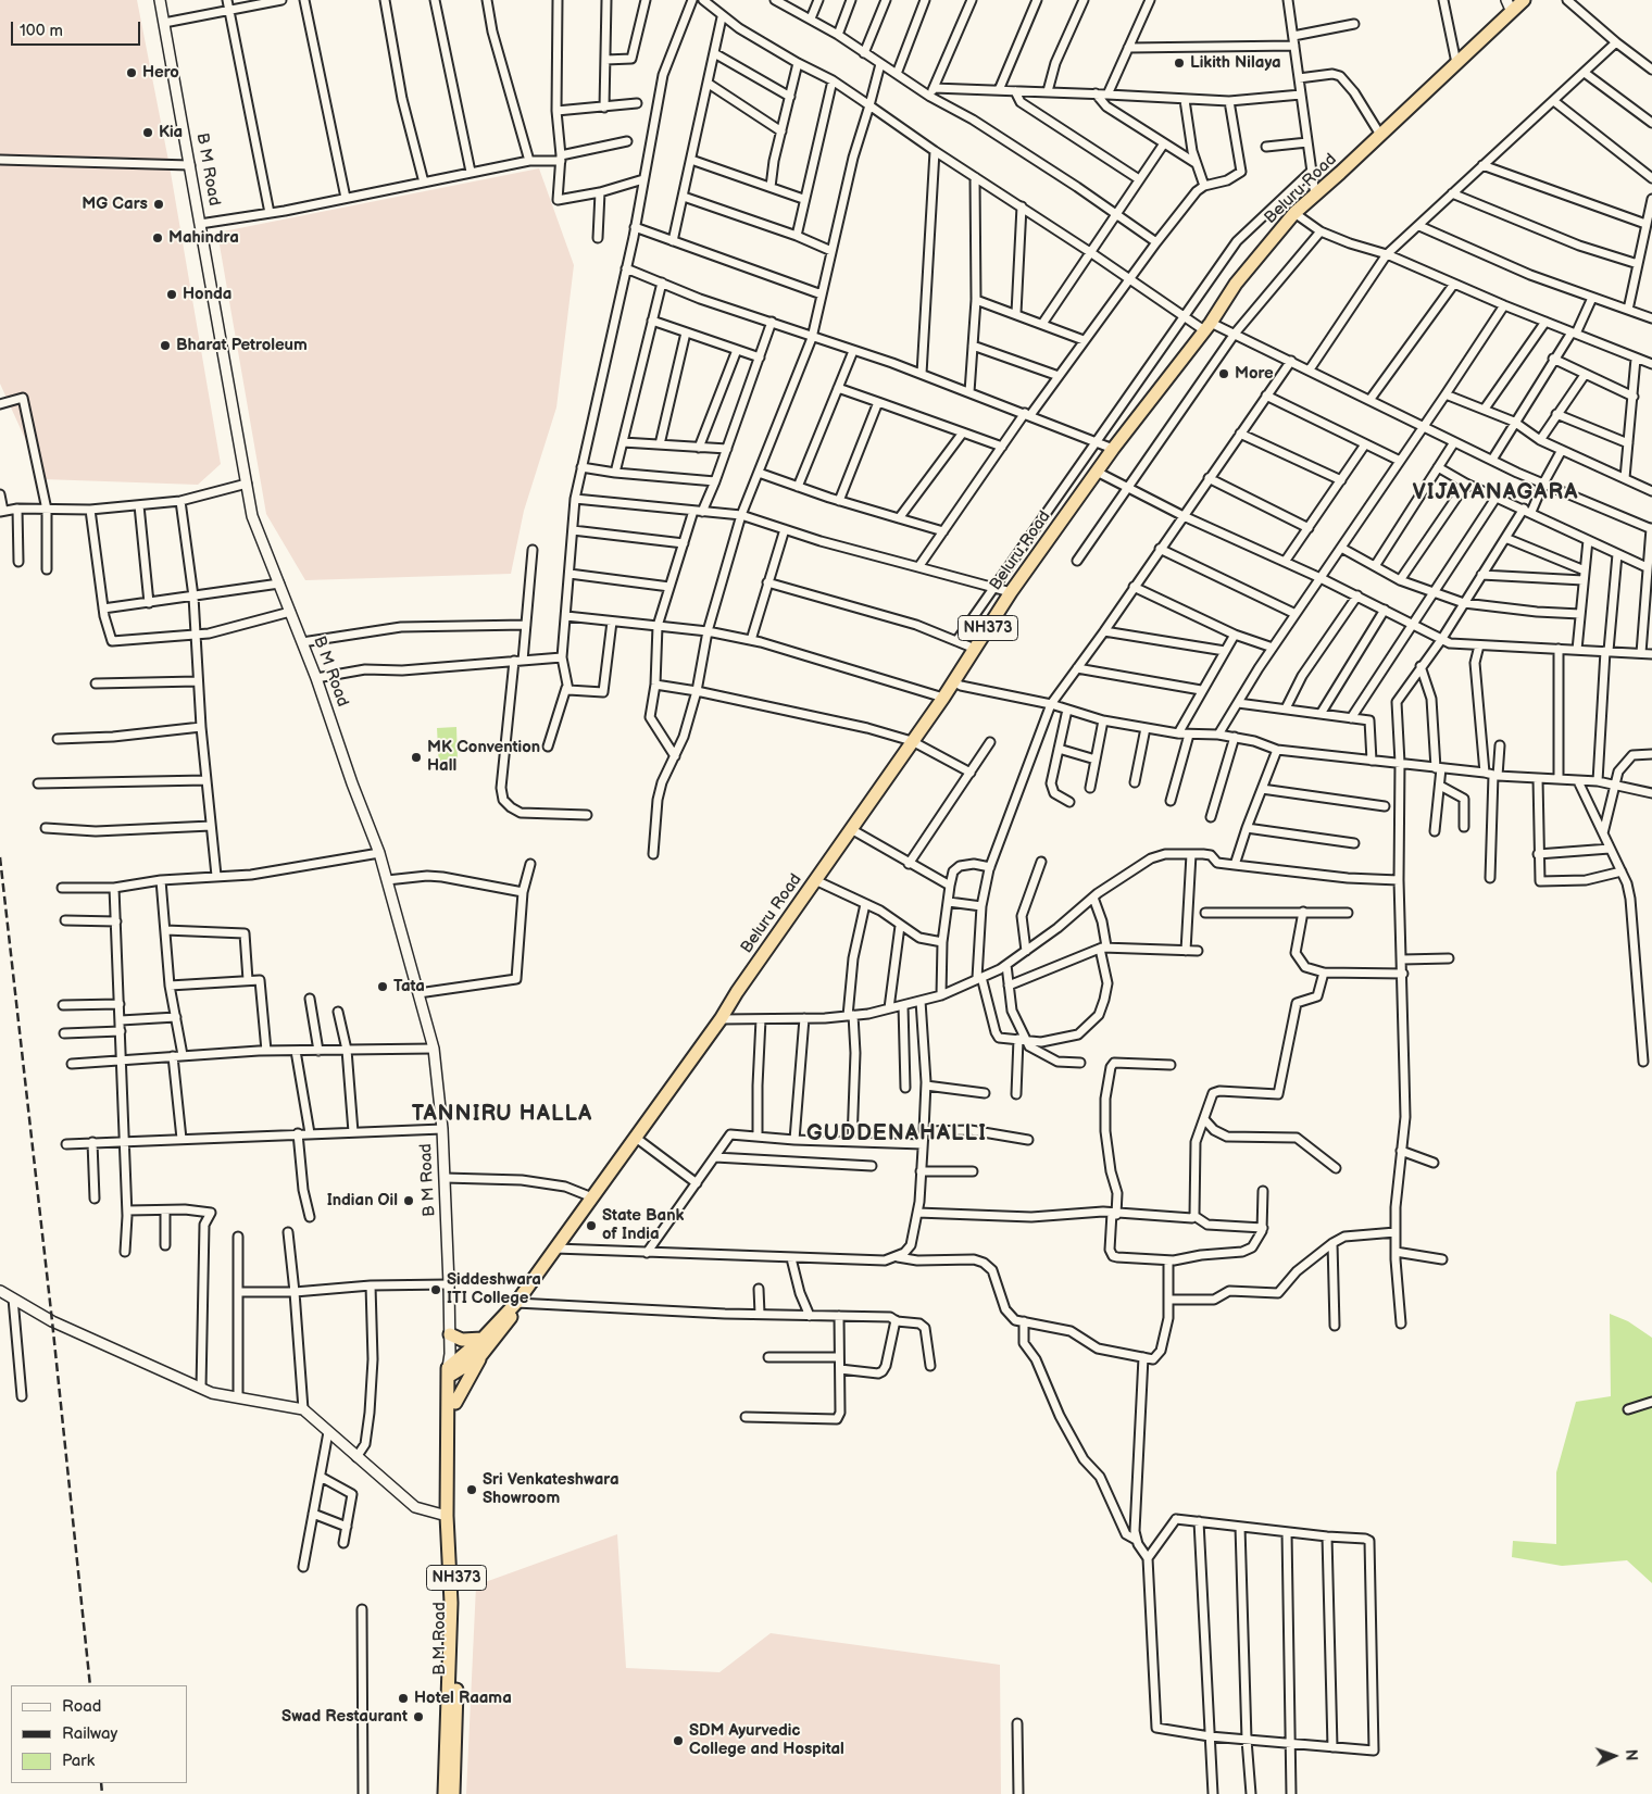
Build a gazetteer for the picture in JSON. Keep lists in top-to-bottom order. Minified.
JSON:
{"streets":{"highway":["B M Road","Beluru Road","NH373"]},"crossings":[["B M Road","Beluru Road"]],"districts":["VIJAYANAGARA","TANNIRU HALLA","GUDDENAHALLI"],"places":["Likith Nilaya","Hero","Kia","MG Cars","Mahindra","Honda","Bharat Petroleum","More","MK Convention Hall","Tata","Indian Oil","State Bank of India","Siddeshwara ITI College","Sri Venkateshwara Showroom","Hotel Raama","Swad Restaurant","SDM Ayurvedic College and Hospital"],"legend":["Road","Railway","Park"],"scale_bar":"100 m","north":"right"}
